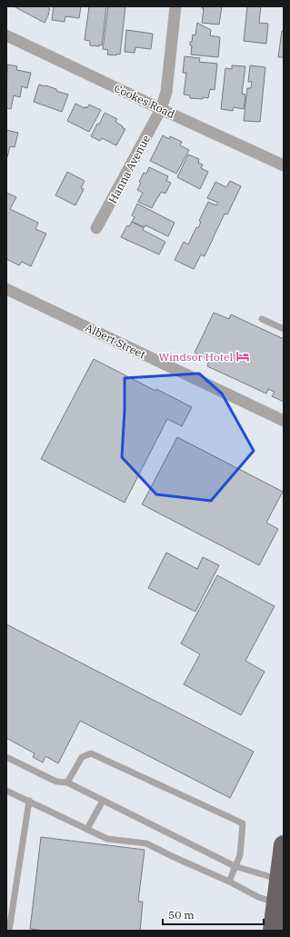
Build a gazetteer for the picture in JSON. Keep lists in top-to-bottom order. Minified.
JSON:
{"streets":{"street":["Cookes Road","Hanna Avenue","Albert Street"]},"crossings":[["Cookes Road","Hanna Avenue"]],"places":{"hotel":["Windsor Hotel"]},"scale_bar":"50 m"}
